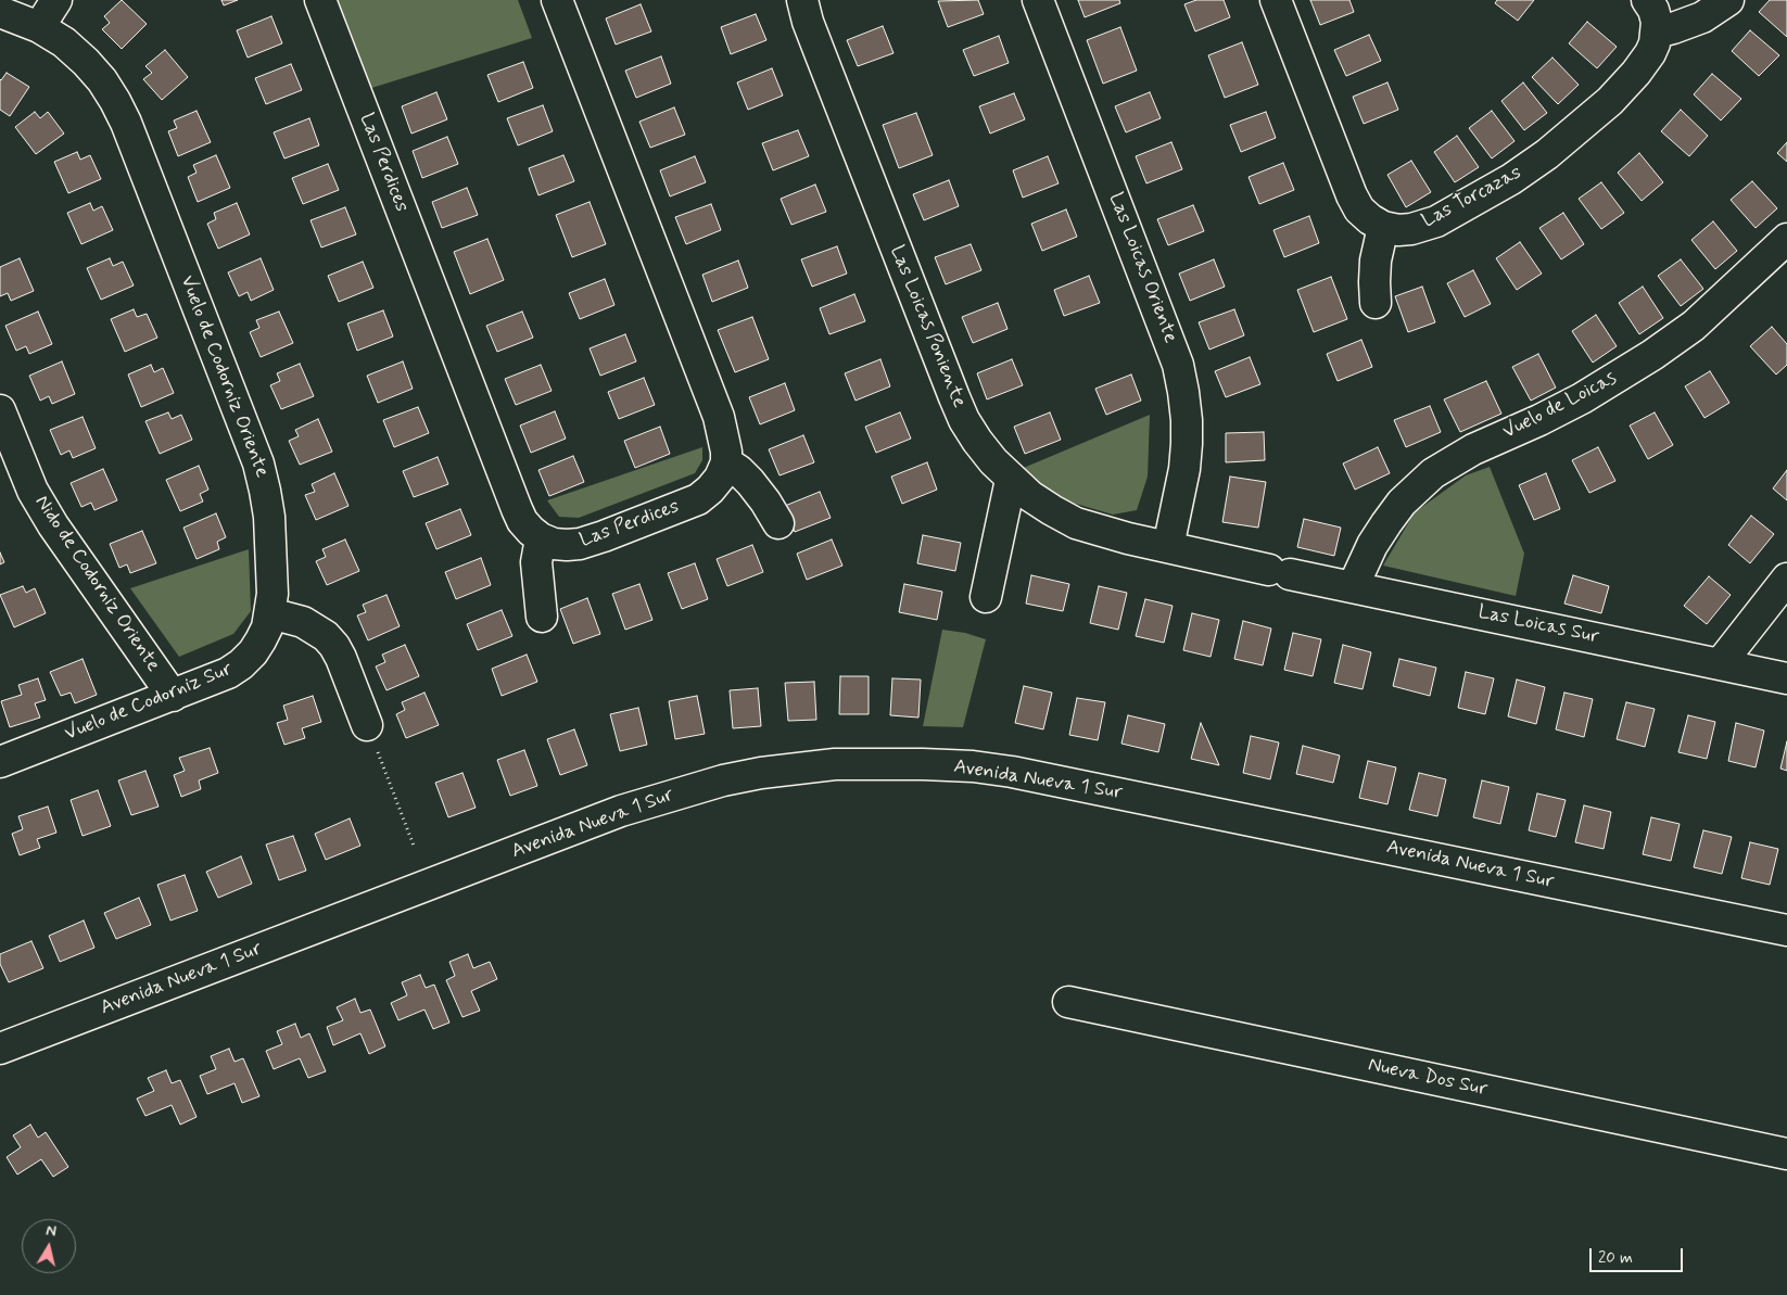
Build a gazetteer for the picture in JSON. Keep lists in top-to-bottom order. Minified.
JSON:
{"streets":{"street":["Las Perdices","Las Torcazas","Las Loicas Oriente","Las Loicas Poniente","Vuelo de Codorniz Oriente","Vuelo de Loicas","Nido de Codorniz Oriente","Las Loicas Sur","Vuelo de Codorniz Sur","Avenida Nueva 1 Sur","Nueva Dos Sur"]},"crossings":[["Las Loicas Oriente","Las Loicas Poniente"],["Las Loicas Oriente","Las Loicas Sur"],["Las Loicas Poniente","Las Loicas Sur"],["Vuelo de Codorniz Oriente","Vuelo de Codorniz Sur"],["Vuelo de Loicas","Las Loicas Sur"],["Nido de Codorniz Oriente","Vuelo de Codorniz Sur"]],"scale_bar":"20 m","north":"top"}
